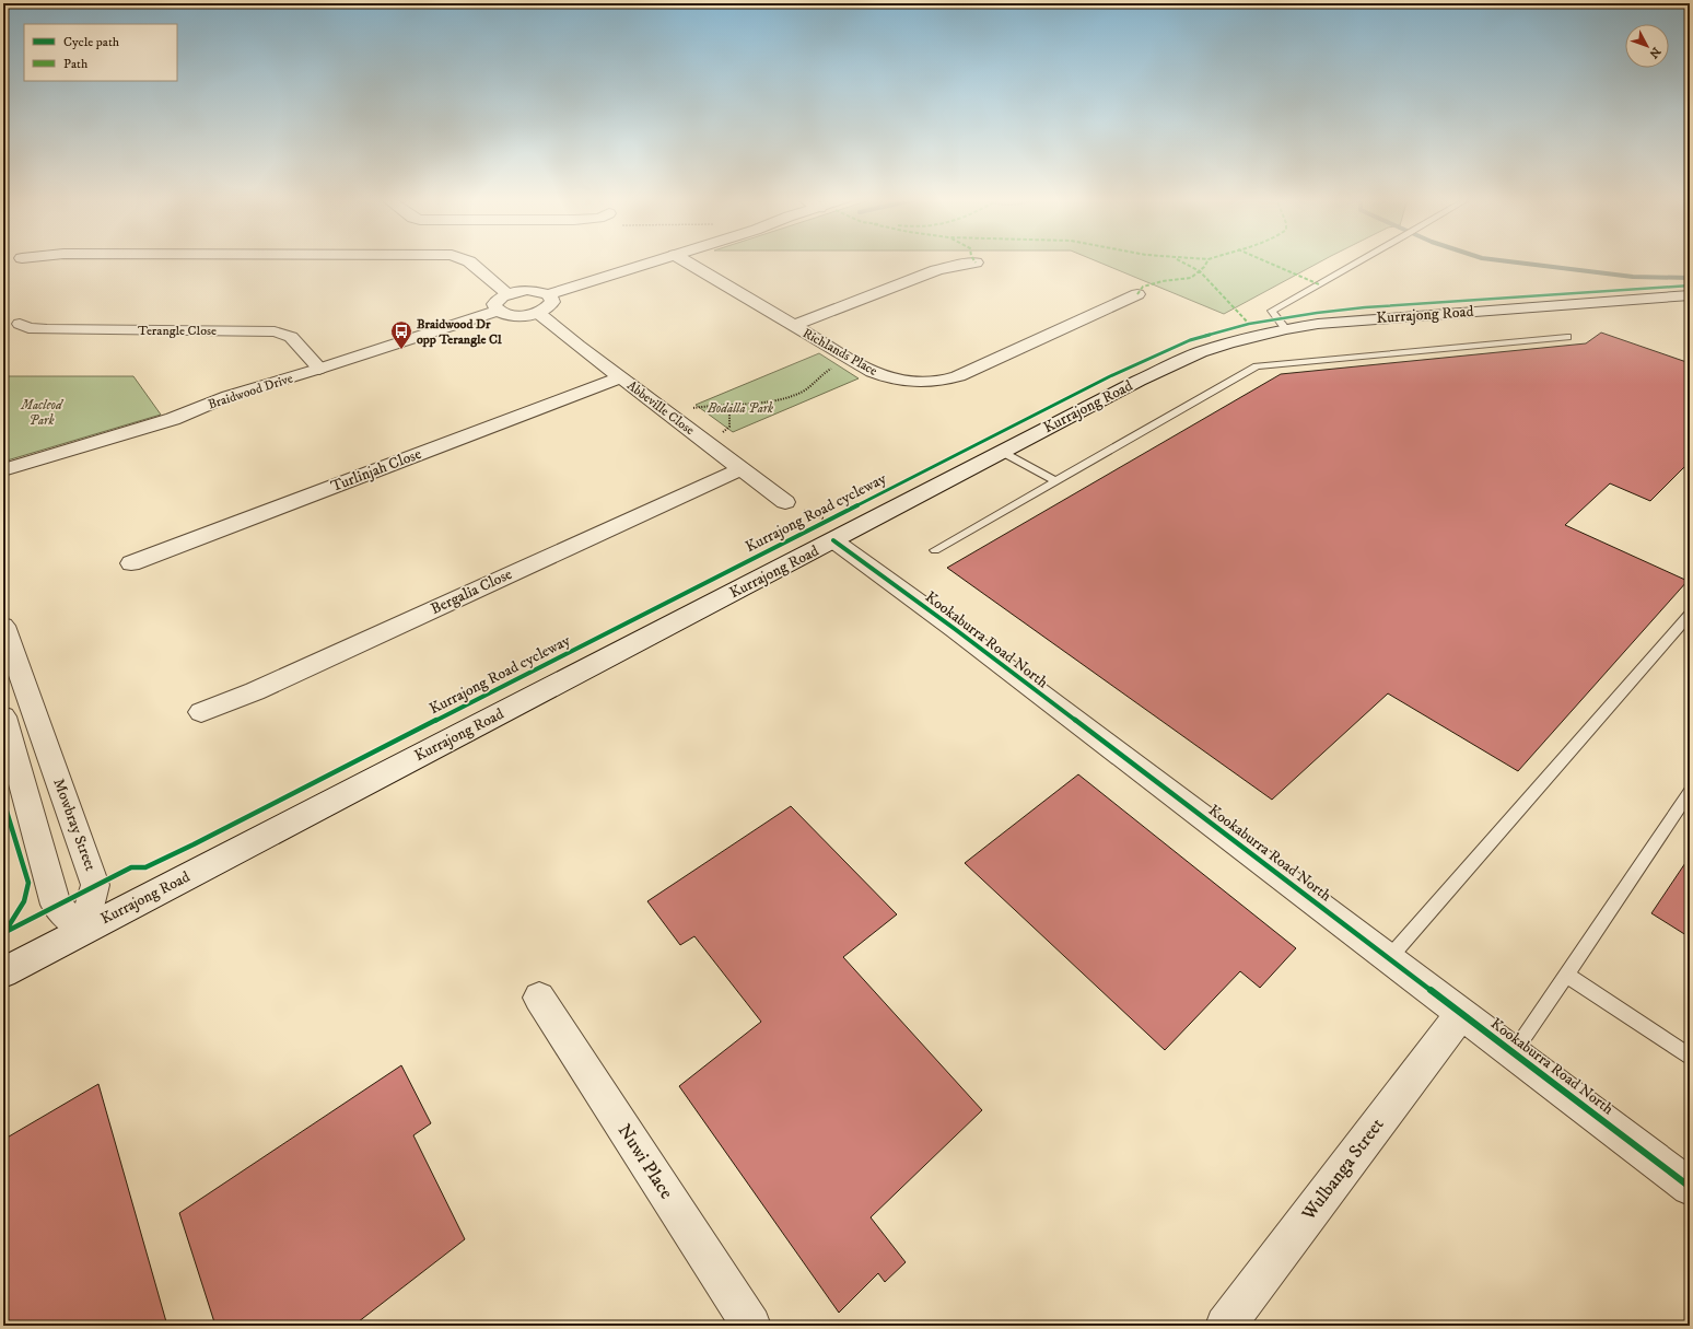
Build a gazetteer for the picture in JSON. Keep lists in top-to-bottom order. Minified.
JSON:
{"streets":{"street":["Kurrajong Road","Terangle Close","Richlands Place","Braidwood Drive","Abbeville Close","Turlinjah Close","Bergalia Close","Kookaburra Road North","Mowbray Street","Nuwi Place","Wulbanga Street"],"cycle path":["Kurrajong Road cycleway"]},"crossings":[["Kurrajong Road","Kookaburra Road North"],["Kurrajong Road","Mowbray Street"],["Terangle Close","Braidwood Drive"],["Abbeville Close","Turlinjah Close"],["Abbeville Close","Bergalia Close"],["Kookaburra Road North","Wulbanga Street"]],"parks":["Macleod Park","Bodalla Park"],"places":{"bus stop":["Braidwood Dr opp Terangle Cl"]},"legend":["Cycle path","Path"],"north":"bottom right"}
